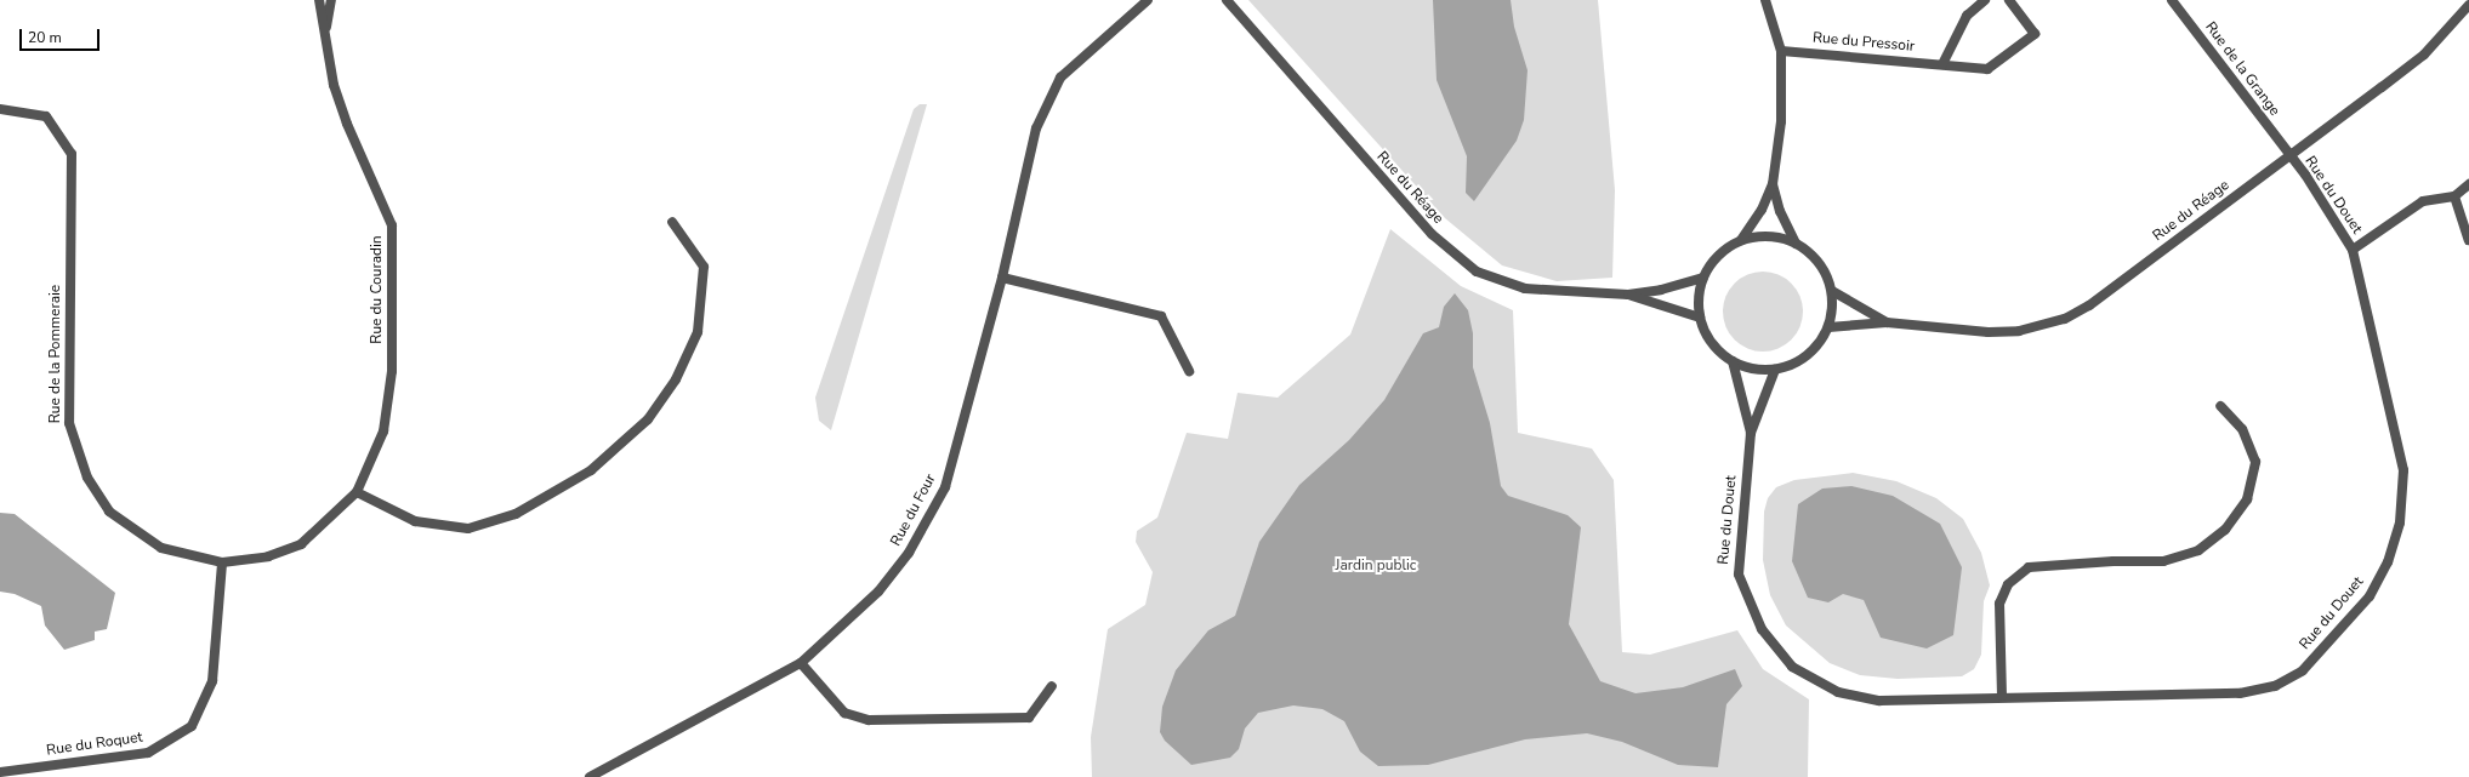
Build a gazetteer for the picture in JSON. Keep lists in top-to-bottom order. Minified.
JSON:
{"streets":{"street":["Rue du Pressoir","Rue de la Grange","Rue du Réage","Rue du Douet","Rue du Couradin","Rue de la Pommeraie","Rue du Four","Rue du Roquet"]},"crossings":[["Rue de la Grange","Rue du Réage"],["Rue de la Grange","Rue du Douet"],["Rue du Réage","Rue du Douet"],["Rue du Couradin","Rue de la Pommeraie"],["Rue du Couradin","Rue du Roquet"],["Rue de la Pommeraie","Rue du Roquet"]],"parks":["Jardin public"],"scale_bar":"20 m"}
